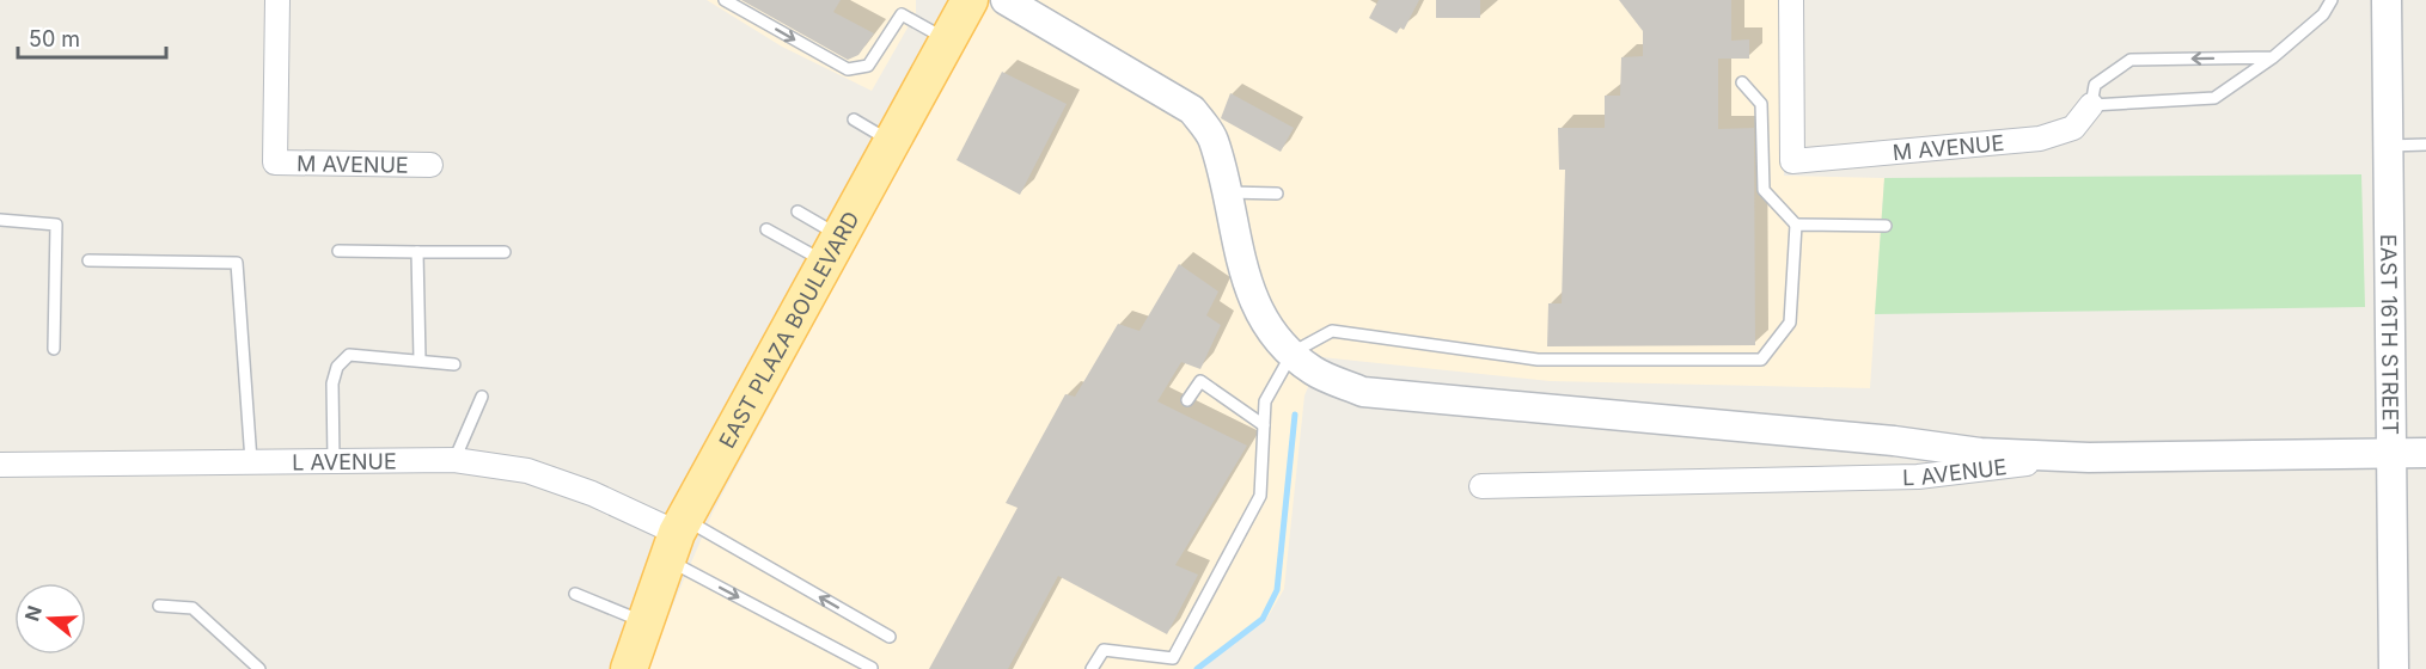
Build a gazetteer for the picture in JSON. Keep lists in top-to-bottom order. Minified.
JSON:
{"streets":{"main road":["EAST PLAZA BOULEVARD"],"street":["M AVENUE","EAST 16TH STREET","L AVENUE"]},"crossings":[["EAST PLAZA BOULEVARD","L AVENUE"],["EAST 16TH STREET","L AVENUE"]],"scale_bar":"50 m","north":"left"}
